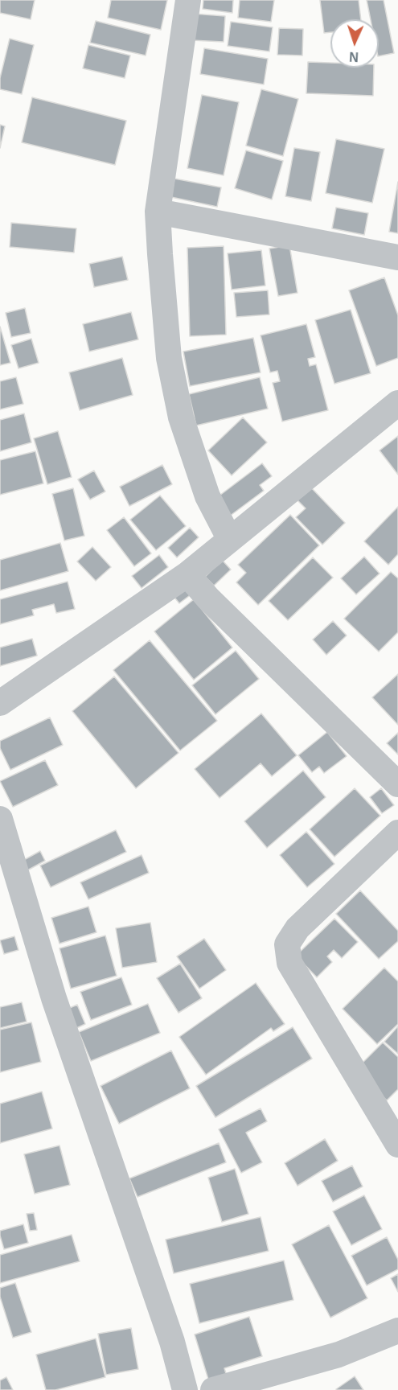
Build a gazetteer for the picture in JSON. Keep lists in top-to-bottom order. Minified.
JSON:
{"north":"bottom"}
